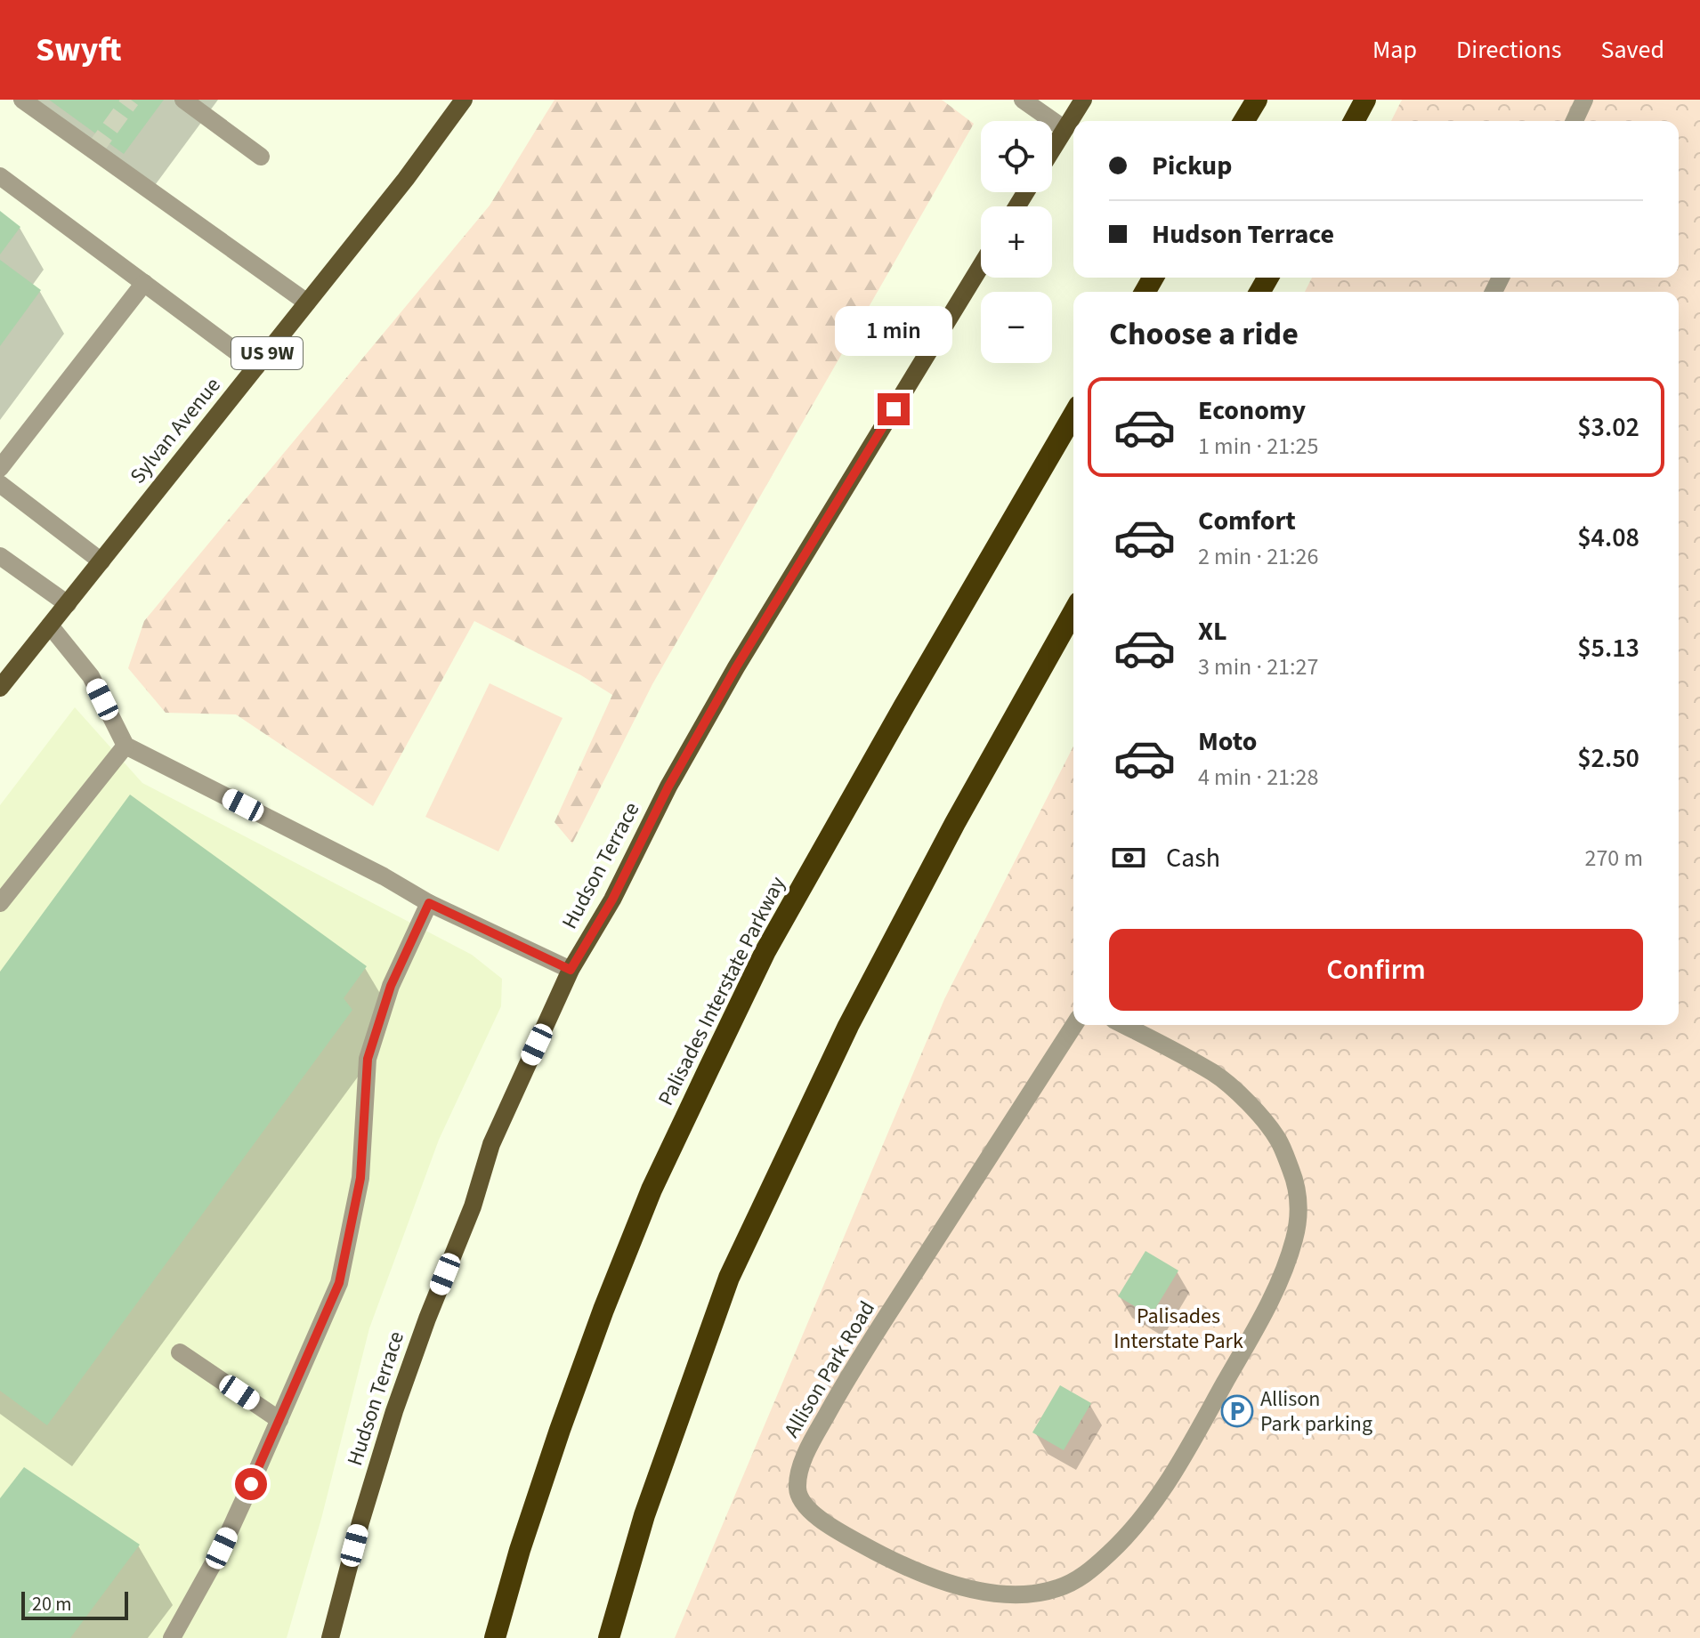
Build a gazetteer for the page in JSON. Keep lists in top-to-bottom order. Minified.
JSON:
{"streets":{"highway":["Palisades Interstate Parkway"],"main road":["US 9W","Sylvan Avenue","Hudson Terrace"],"street":["Allison Park Road"]},"parks":["Palisades Interstate Park"],"places":{"parking":["Allison Park parking"]},"scale_bar":"20 m","page":{"header":"Swyft","nav":["Map","Directions","Saved"],"map_buttons":["+","−"],"banner":["Pickup","Hudson Terrace"],"heading":"Choose a ride","bubble":"1 min","list":[{"name":"Economy","note":"1 min · 21:25","value":"$3.02"},{"name":"Comfort","note":"2 min · 21:26","value":"$4.08"},{"name":"XL","note":"3 min · 21:27","value":"$5.13"},{"name":"Moto","note":"4 min · 21:28","value":"$2.50"}],"pay":["Cash","270 m"],"buttons":"Confirm","scale":"20 m"}}
